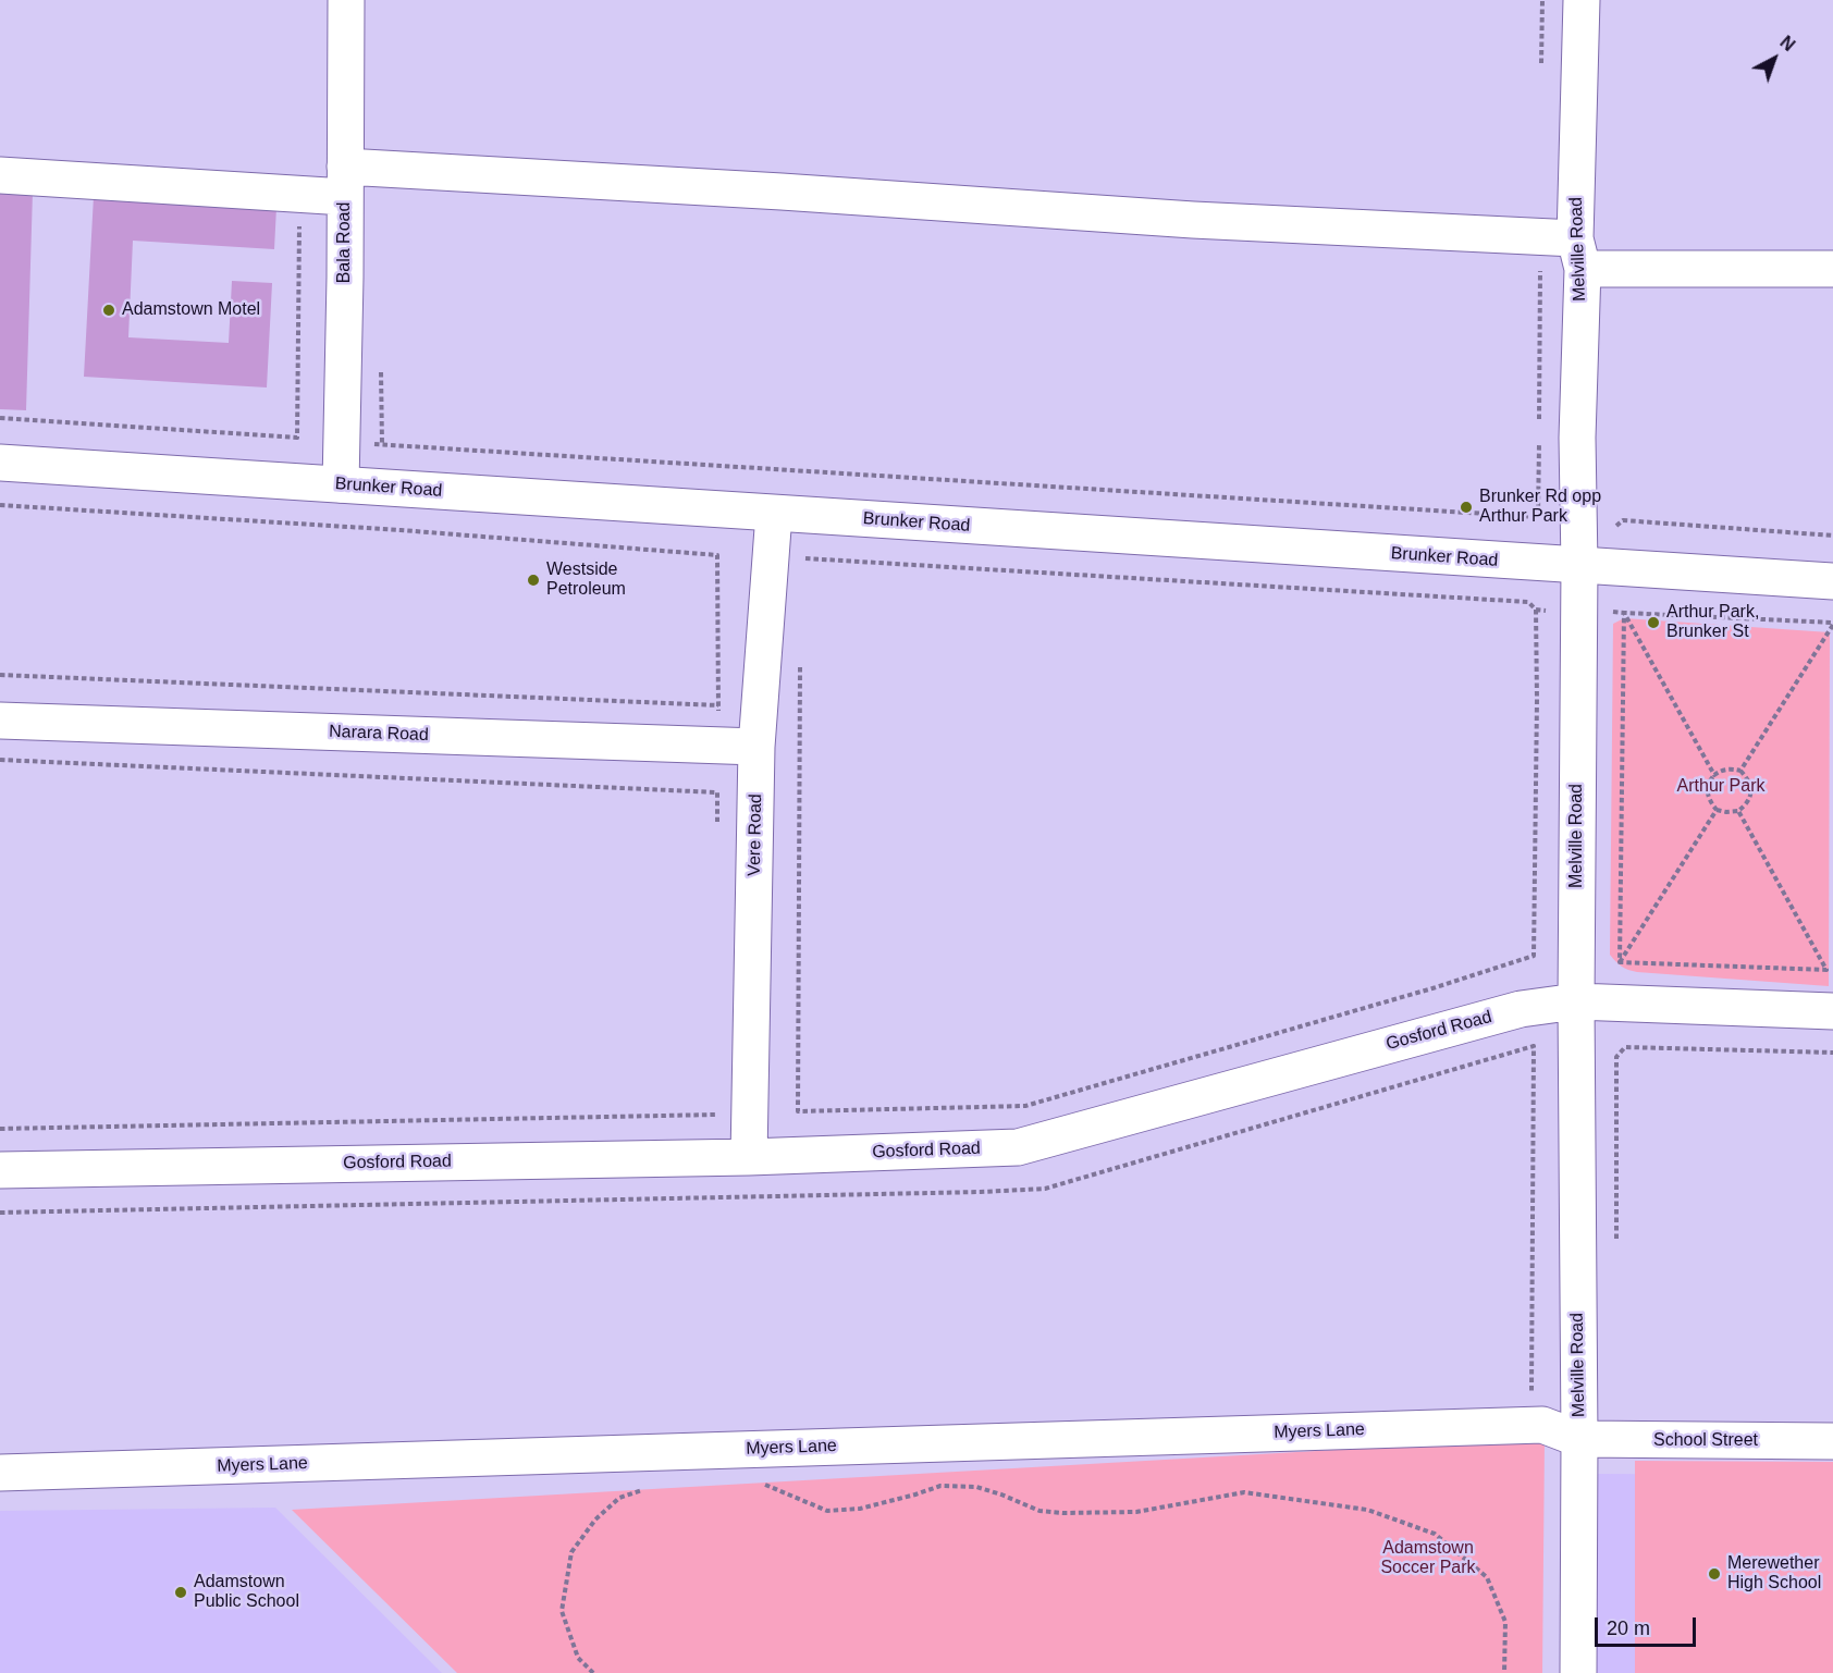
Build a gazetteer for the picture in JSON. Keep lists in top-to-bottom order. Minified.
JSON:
{"streets":{"street":["Bala Road","Melville Road","Brunker Road","Narara Road","Vere Road","Gosford Road","Myers Lane","School Street"]},"crossings":[["Bala Road","Brunker Road"],["Melville Road","Brunker Road"],["Melville Road","Gosford Road"],["Melville Road","Myers Lane"],["Melville Road","School Street"],["Brunker Road","Vere Road"],["Narara Road","Vere Road"],["Vere Road","Gosford Road"],["Myers Lane","School Street"]],"parks":["Arthur Park","Adamstown Soccer Park"],"places":["Adamstown Motel","Brunker Rd opp Arthur Park","Westside Petroleum","Arthur Park, Brunker St","Merewether High School","Adamstown Public School"],"scale_bar":"20 m","north":"top right"}
